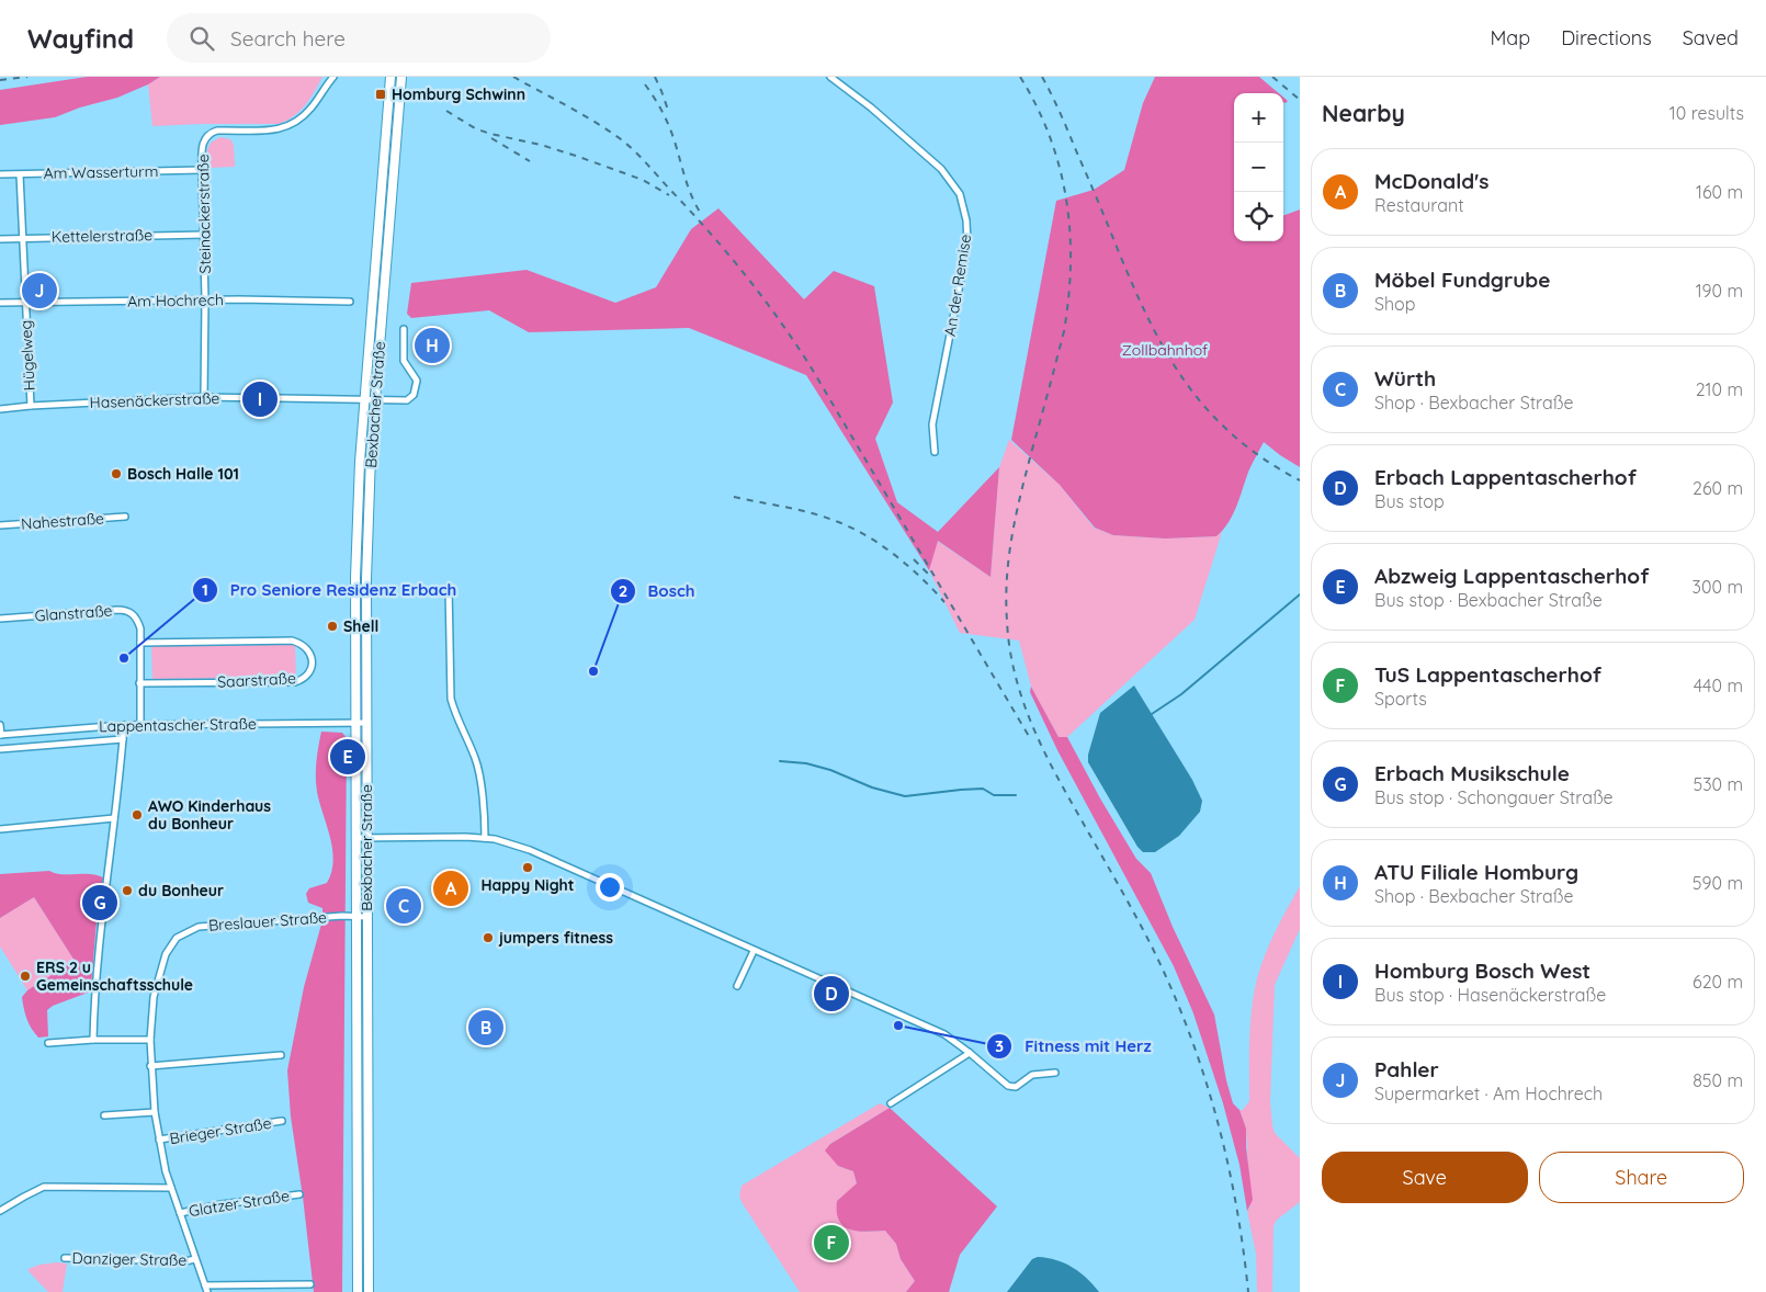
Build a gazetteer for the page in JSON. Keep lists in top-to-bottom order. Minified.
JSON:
{"streets":{"main road":["Bexbacher Straße"],"street":["Am Wasserturm","Steinackerstraße","Kettelerstraße","An der Remise","Am Hochrech","Hügelweg","Hasenäckerstraße","Nahestraße","Glanstraße","Saarstraße","Lappentascher Straße","Breslauer Straße","Brieger Straße","Glatzer Straße","Danziger Straße"]},"crossings":[["Am Wasserturm","Steinackerstraße"],["Am Wasserturm","Hügelweg"],["Steinackerstraße","Kettelerstraße"],["Steinackerstraße","Am Hochrech"],["Steinackerstraße","Hasenäckerstraße"],["Kettelerstraße","Hügelweg"],["Am Hochrech","Hügelweg"],["Hügelweg","Hasenäckerstraße"],["Hasenäckerstraße","Bexbacher Straße"],["Bexbacher Straße","Lappentascher Straße"],["Bexbacher Straße","Breslauer Straße"],["Glanstraße","Saarstraße"],["Glanstraße","Lappentascher Straße"],["Breslauer Straße","Brieger Straße"],["Breslauer Straße","Glatzer Straße"],["Breslauer Straße","Danziger Straße"]],"parks":["Zollbahnhof"],"places":{"transit":["Homburg Schwinn"],"other":["Bosch Halle 101","Shell","Pro Seniore Residenz Erbach","Bosch","AWO Kinderhaus du Bonheur","Happy Night","du Bonheur","jumpers fitness","ERS 2 u Gemeinschaftsschule","Fitness mit Herz"]},"page":{"header":"Wayfind","search":"Search here","nav":["Map","Directions","Saved"],"heading":["Nearby","10 results"],"map_buttons":["+","−"],"list":[{"mark":"A","name":"McDonald's","note":"Restaurant","value":"160 m"},{"mark":"B","name":"Möbel Fundgrube","note":"Shop","value":"190 m"},{"mark":"C","name":"Würth","note":"Shop · Bexbacher Straße","value":"210 m"},{"mark":"D","name":"Erbach Lappentascherhof","note":"Bus stop","value":"260 m"},{"mark":"E","name":"Abzweig Lappentascherhof","note":"Bus stop · Bexbacher Straße","value":"300 m"},{"mark":"F","name":"TuS Lappentascherhof","note":"Sports","value":"440 m"},{"mark":"G","name":"Erbach Musikschule","note":"Bus stop · Schongauer Straße","value":"530 m"},{"mark":"H","name":"ATU Filiale Homburg","note":"Shop · Bexbacher Straße","value":"590 m"},{"mark":"I","name":"Homburg Bosch West","note":"Bus stop · Hasenäckerstraße","value":"620 m"},{"mark":"J","name":"Pahler","note":"Supermarket · Am Hochrech","value":"850 m"}],"pins":["J","H","I","E","A","G","C","D","B","F"],"buttons":["Save","Share"]}}
